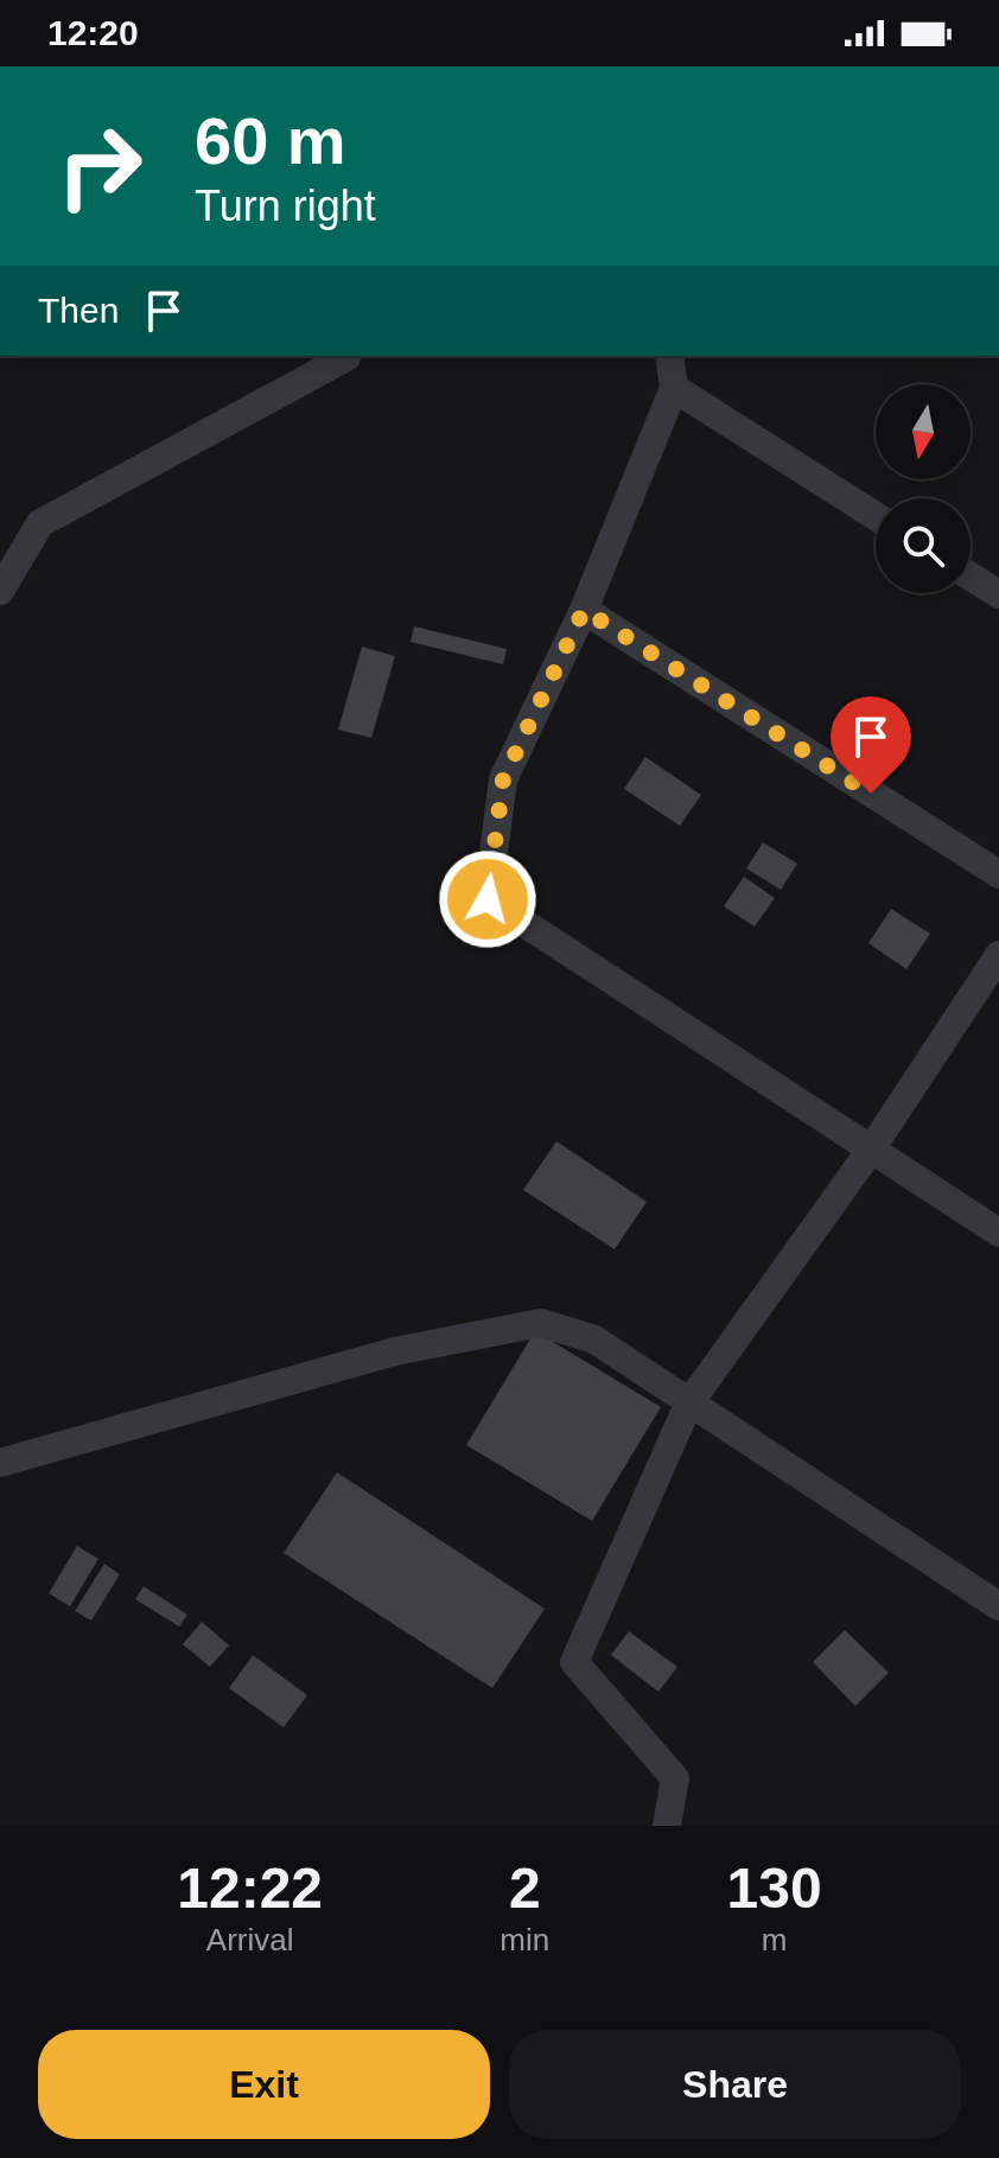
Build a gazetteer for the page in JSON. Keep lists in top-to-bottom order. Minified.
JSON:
{"north":"bottom","page":{"status":"12:20","turn":["60 m","Turn right"],"then":"Then","eta":["12:22","Arrival","2","min","130","m"],"buttons":["Exit","Share"]}}
